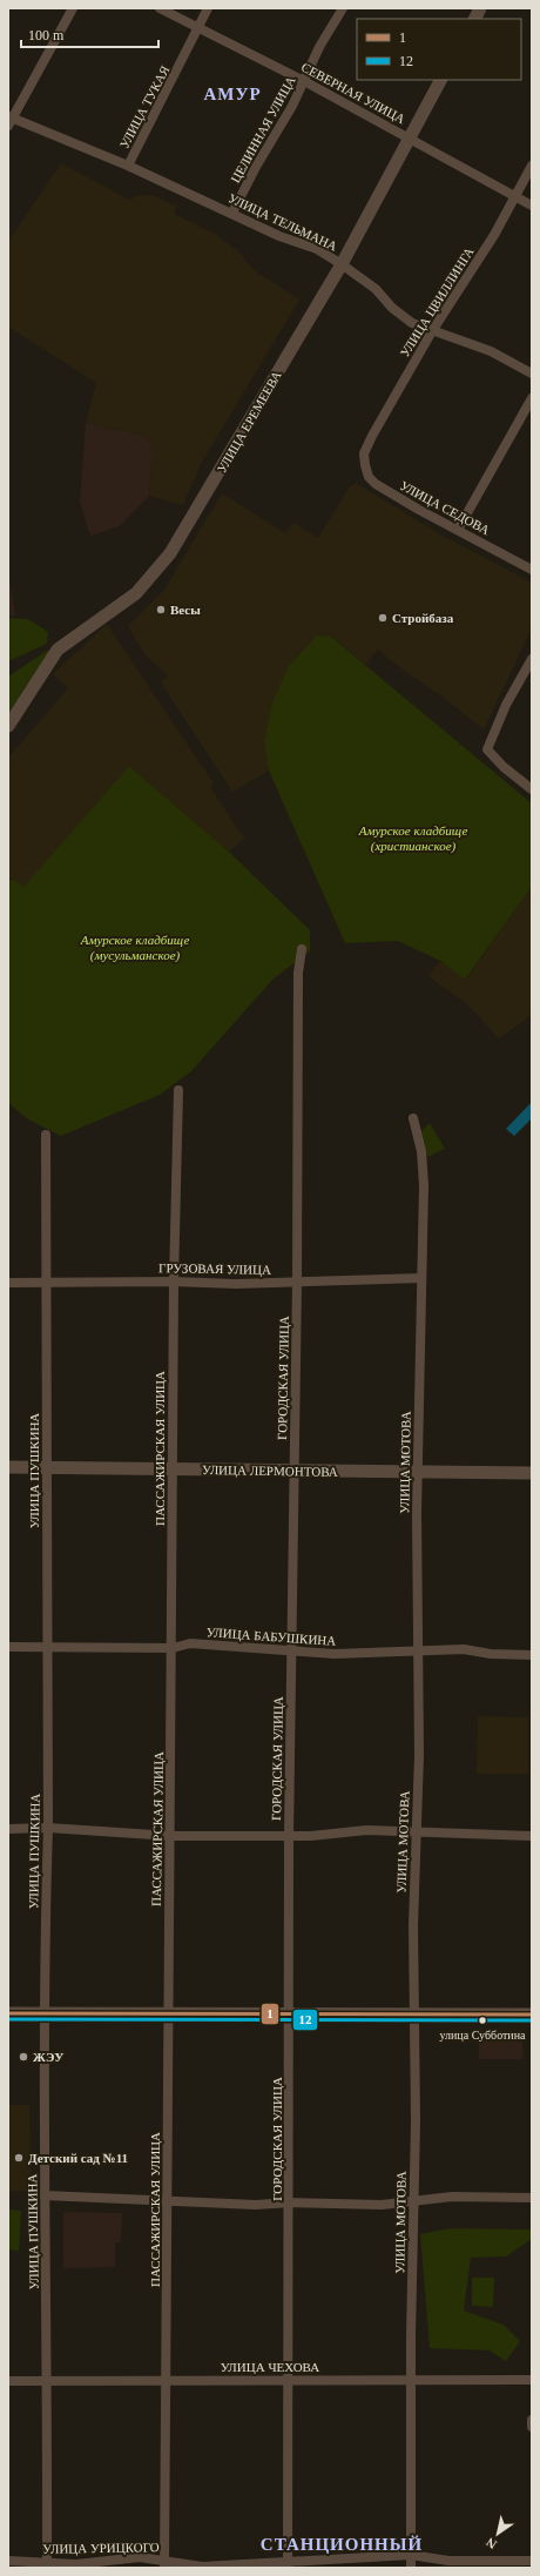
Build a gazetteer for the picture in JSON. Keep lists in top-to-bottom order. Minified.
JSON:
{"streets":{"street":["СЕВЕРНАЯ УЛИЦА","УЛИЦА ТУКАЯ","ЦЕЛИННАЯ УЛИЦА","УЛИЦА ТЕЛЬМАНА","УЛИЦА ЦВИЛЛИНГА","УЛИЦА ЕРЕМЕЕВА","УЛИЦА СЕДОВА","ГРУЗОВАЯ УЛИЦА","ГОРОДСКАЯ УЛИЦА","ПАССАЖИРСКАЯ УЛИЦА","УЛИЦА МОТОВА","УЛИЦА ПУШКИНА","УЛИЦА ЛЕРМОНТОВА","УЛИЦА БАБУШКИНА","УЛИЦА ЧЕХОВА","УЛИЦА УРИЦКОГО"]},"crossings":[["СЕВЕРНАЯ УЛИЦА","УЛИЦА ТУКАЯ"],["СЕВЕРНАЯ УЛИЦА","ЦЕЛИННАЯ УЛИЦА"],["СЕВЕРНАЯ УЛИЦА","УЛИЦА ЦВИЛЛИНГА"],["СЕВЕРНАЯ УЛИЦА","УЛИЦА ЕРЕМЕЕВА"],["УЛИЦА ТУКАЯ","УЛИЦА ТЕЛЬМАНА"],["ЦЕЛИННАЯ УЛИЦА","УЛИЦА ТЕЛЬМАНА"],["УЛИЦА ТЕЛЬМАНА","УЛИЦА ЦВИЛЛИНГА"],["УЛИЦА ТЕЛЬМАНА","УЛИЦА ЕРЕМЕЕВА"],["УЛИЦА ЦВИЛЛИНГА","УЛИЦА СЕДОВА"],["ГРУЗОВАЯ УЛИЦА","ГОРОДСКАЯ УЛИЦА"],["ГРУЗОВАЯ УЛИЦА","ПАССАЖИРСКАЯ УЛИЦА"],["ГРУЗОВАЯ УЛИЦА","УЛИЦА МОТОВА"],["ГРУЗОВАЯ УЛИЦА","УЛИЦА ПУШКИНА"],["ГОРОДСКАЯ УЛИЦА","УЛИЦА ЛЕРМОНТОВА"],["ГОРОДСКАЯ УЛИЦА","УЛИЦА БАБУШКИНА"],["ГОРОДСКАЯ УЛИЦА","УЛИЦА ЧЕХОВА"],["ГОРОДСКАЯ УЛИЦА","УЛИЦА УРИЦКОГО"],["ПАССАЖИРСКАЯ УЛИЦА","УЛИЦА ЛЕРМОНТОВА"],["ПАССАЖИРСКАЯ УЛИЦА","УЛИЦА БАБУШКИНА"],["ПАССАЖИРСКАЯ УЛИЦА","УЛИЦА ЧЕХОВА"],["ПАССАЖИРСКАЯ УЛИЦА","УЛИЦА УРИЦКОГО"],["УЛИЦА МОТОВА","УЛИЦА ЛЕРМОНТОВА"],["УЛИЦА МОТОВА","УЛИЦА БАБУШКИНА"],["УЛИЦА МОТОВА","УЛИЦА ЧЕХОВА"],["УЛИЦА МОТОВА","УЛИЦА УРИЦКОГО"],["УЛИЦА ПУШКИНА","УЛИЦА ЛЕРМОНТОВА"],["УЛИЦА ПУШКИНА","УЛИЦА БАБУШКИНА"],["УЛИЦА ПУШКИНА","УЛИЦА ЧЕХОВА"],["УЛИЦА ПУШКИНА","УЛИЦА УРИЦКОГО"]],"districts":["АМУР","СТАНЦИОННЫЙ"],"parks":["Амурское кладбище (христианское)","Амурское кладбище (мусульманское)"],"places":["Весы","Стройбаза","улица Субботина","ЖЭУ","Детский сад №11"],"lines":["transit line 1","transit line 12"],"legend":["1","12"],"scale_bar":"100 m","north":"bottom left"}
